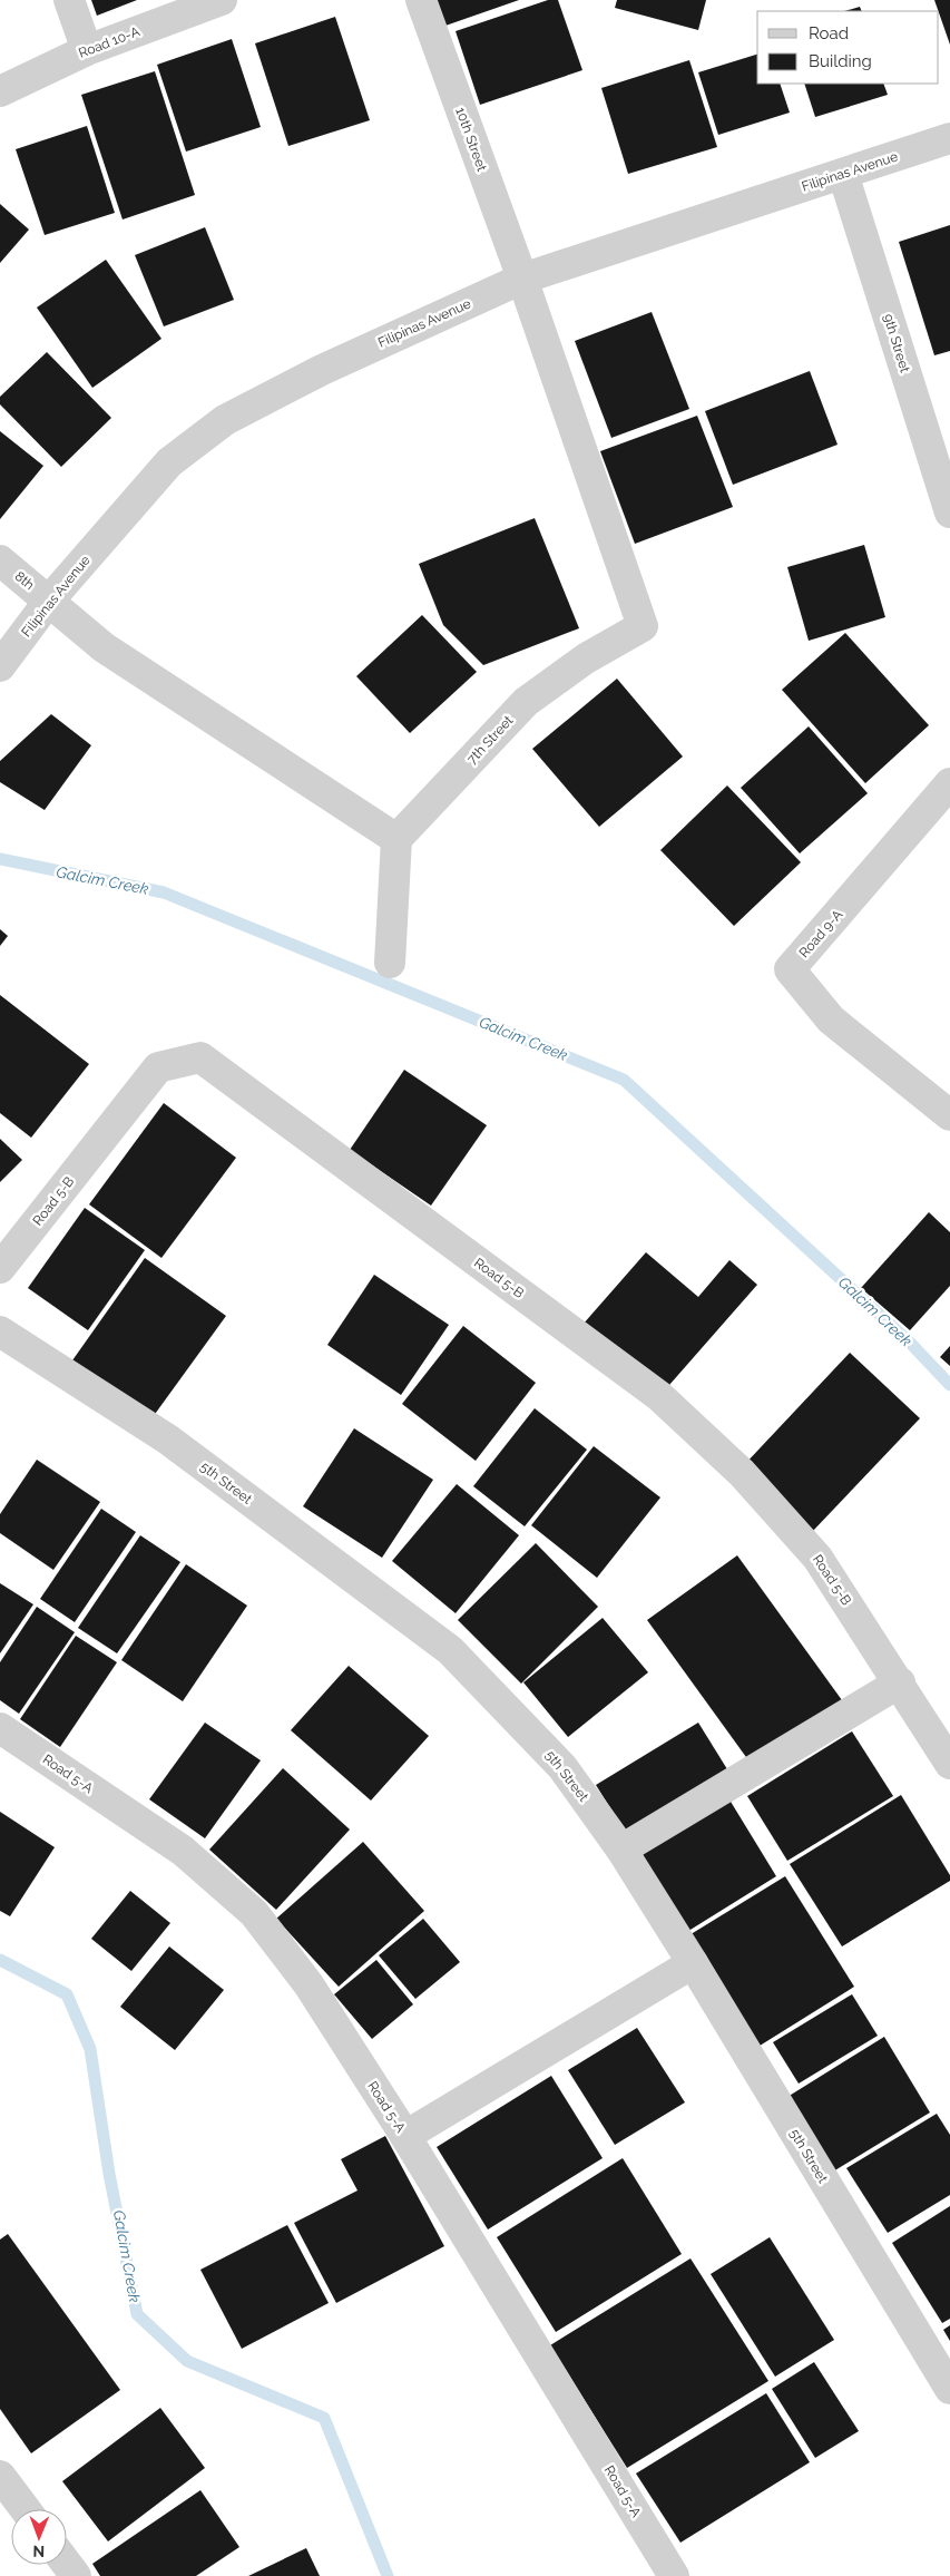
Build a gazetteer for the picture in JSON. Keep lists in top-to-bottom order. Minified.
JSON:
{"streets":{"street":["Road 10-A","10th Street","Filipinas Avenue","9th Street","8th","7th Street","Road 9-A","Road 5-B","5th Street","Road 5-A"]},"crossings":[["10th Street","Filipinas Avenue"],["10th Street","7th Street"],["Filipinas Avenue","9th Street"],["Filipinas Avenue","8th"],["Filipinas Avenue","7th Street"]],"water":["Galcim Creek"],"legend":["Road","Building"],"north":"bottom"}
